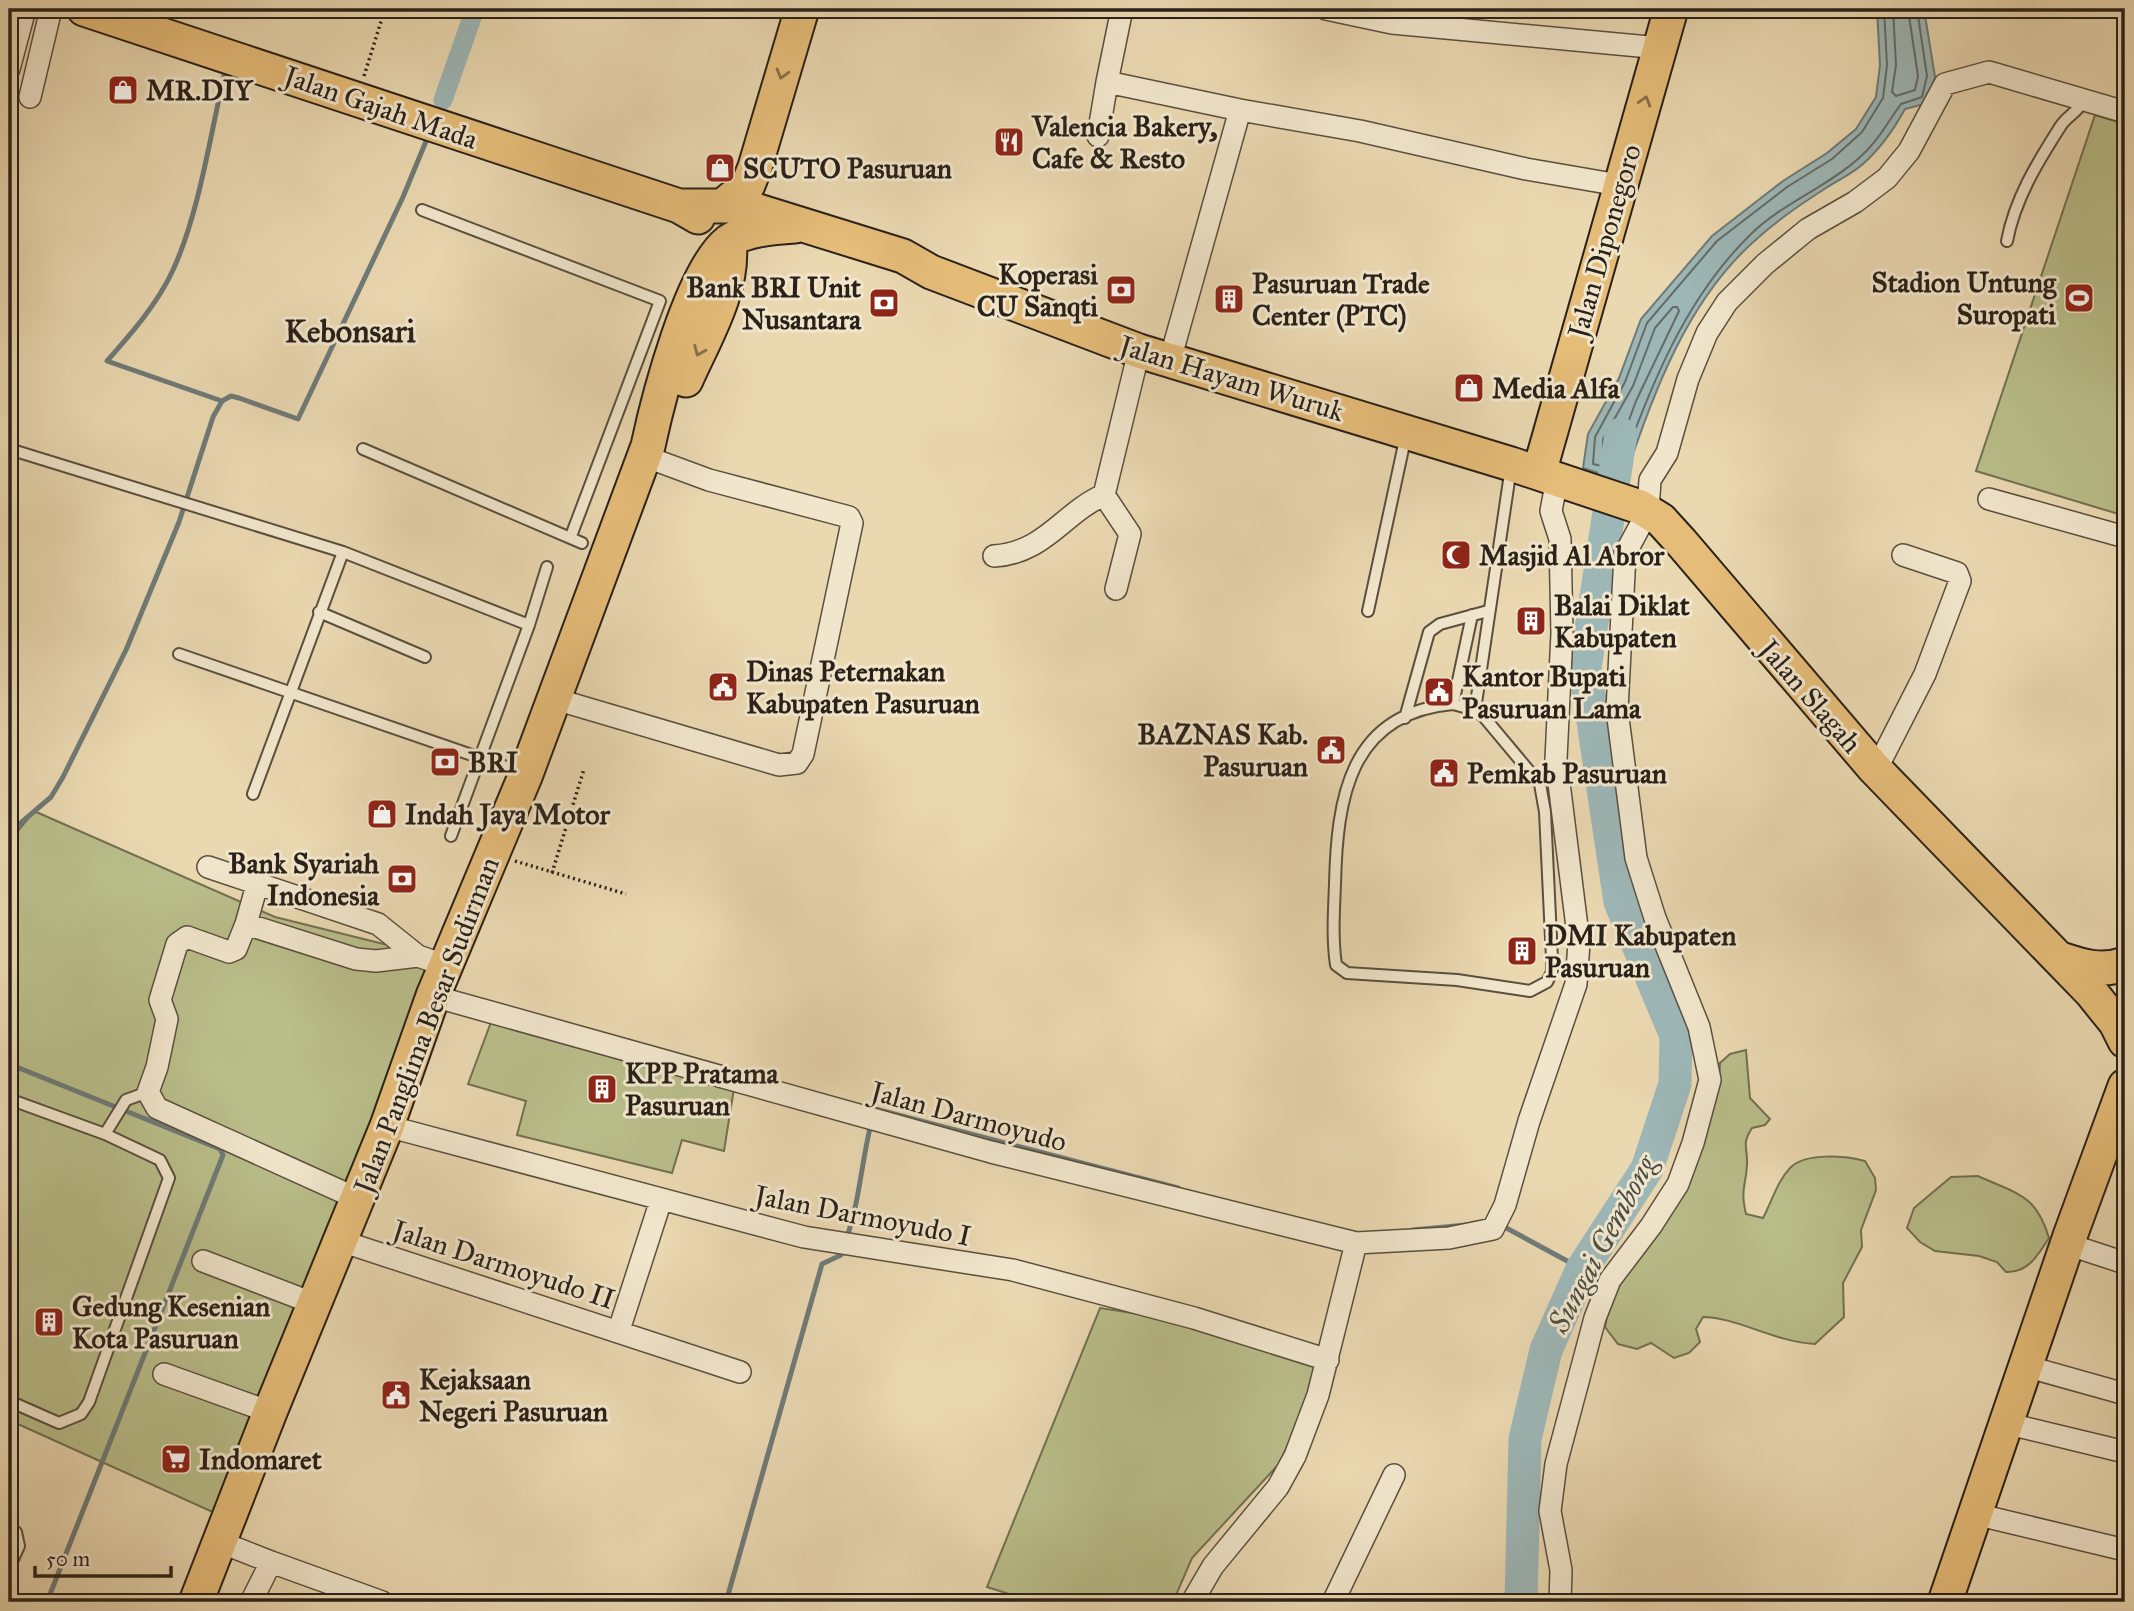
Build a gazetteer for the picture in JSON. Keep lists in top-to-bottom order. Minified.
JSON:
{"streets":{"main road":["Jalan Gajah Mada","Jalan Diponegoro","Jalan Hayam Wuruk","Jalan Slagah","Jalan Panglima Besar Sudirman"],"street":["Jalan Darmoyudo","Jalan Darmoyudo I","Jalan Darmoyudo II"]},"crossings":[["Jalan Diponegoro","Jalan Hayam Wuruk"],["Jalan Diponegoro","Jalan Slagah"],["Jalan Diponegoro","Jalan Darmoyudo"],["Jalan Hayam Wuruk","Jalan Slagah"],["Jalan Hayam Wuruk","Jalan Panglima Besar Sudirman"],["Jalan Hayam Wuruk","Jalan Darmoyudo"],["Jalan Slagah","Jalan Darmoyudo"],["Jalan Panglima Besar Sudirman","Jalan Darmoyudo"],["Jalan Panglima Besar Sudirman","Jalan Darmoyudo I"],["Jalan Panglima Besar Sudirman","Jalan Darmoyudo II"]],"districts":["Kebonsari"],"water":["Sungai Gembong"],"places":{"shop":["MR.DIY","SCUTO Pasuruan","Media Alfa","Indah Jaya Motor"],"restaurant":["Valencia Bakery, Cafe & Resto"],"bank":["Koperasi CU Sanqti","Bank BRI Unit Nusantara","BRI","Bank Syariah Indonesia"],"sports":["Stadion Untung Suropati"],"building":["Pasuruan Trade Center (PTC)","Balai Diklat Kabupaten","DMI Kabupaten Pasuruan","KPP Pratama Pasuruan","Gedung Kesenian Kota Pasuruan"],"mosque":["Masjid Al Abror"],"public building":["Dinas Peternakan Kabupaten Pasuruan","Kantor Bupati Pasuruan Lama","BAZNAS Kab. Pasuruan","Pemkab Pasuruan","Kejaksaan Negeri Pasuruan"],"supermarket":["Indomaret"]},"scale_bar":"50 m"}
